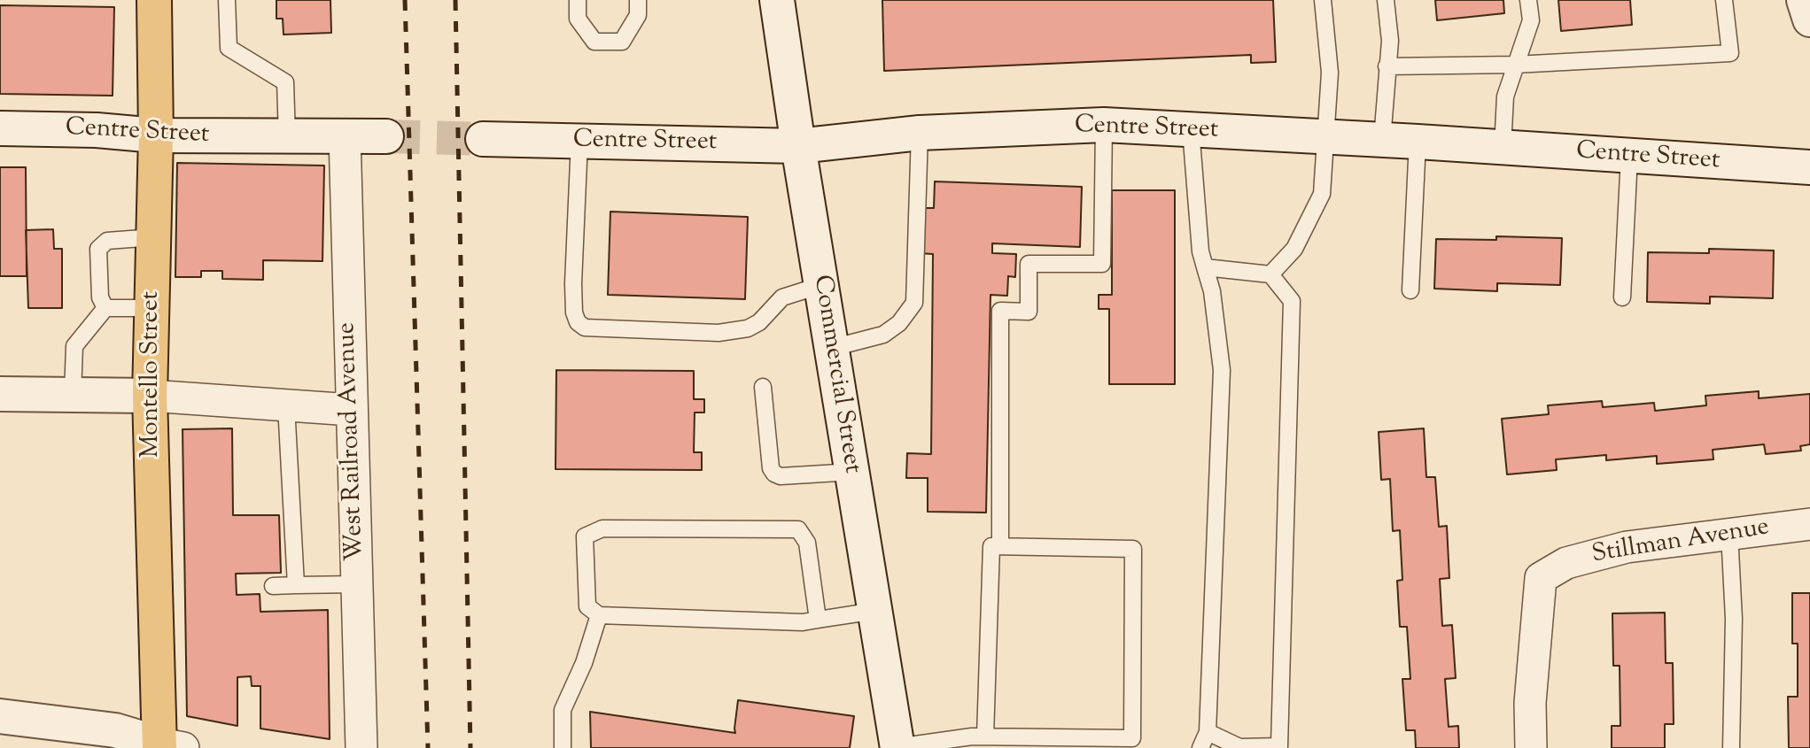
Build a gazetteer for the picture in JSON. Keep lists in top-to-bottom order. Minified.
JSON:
{"streets":{"main road":["Centre Street","Montello Street","Commercial Street"],"street":["West Railroad Avenue","Stillman Avenue"]},"crossings":[["Centre Street","Montello Street"],["Centre Street","Commercial Street"],["Centre Street","West Railroad Avenue"]]}
